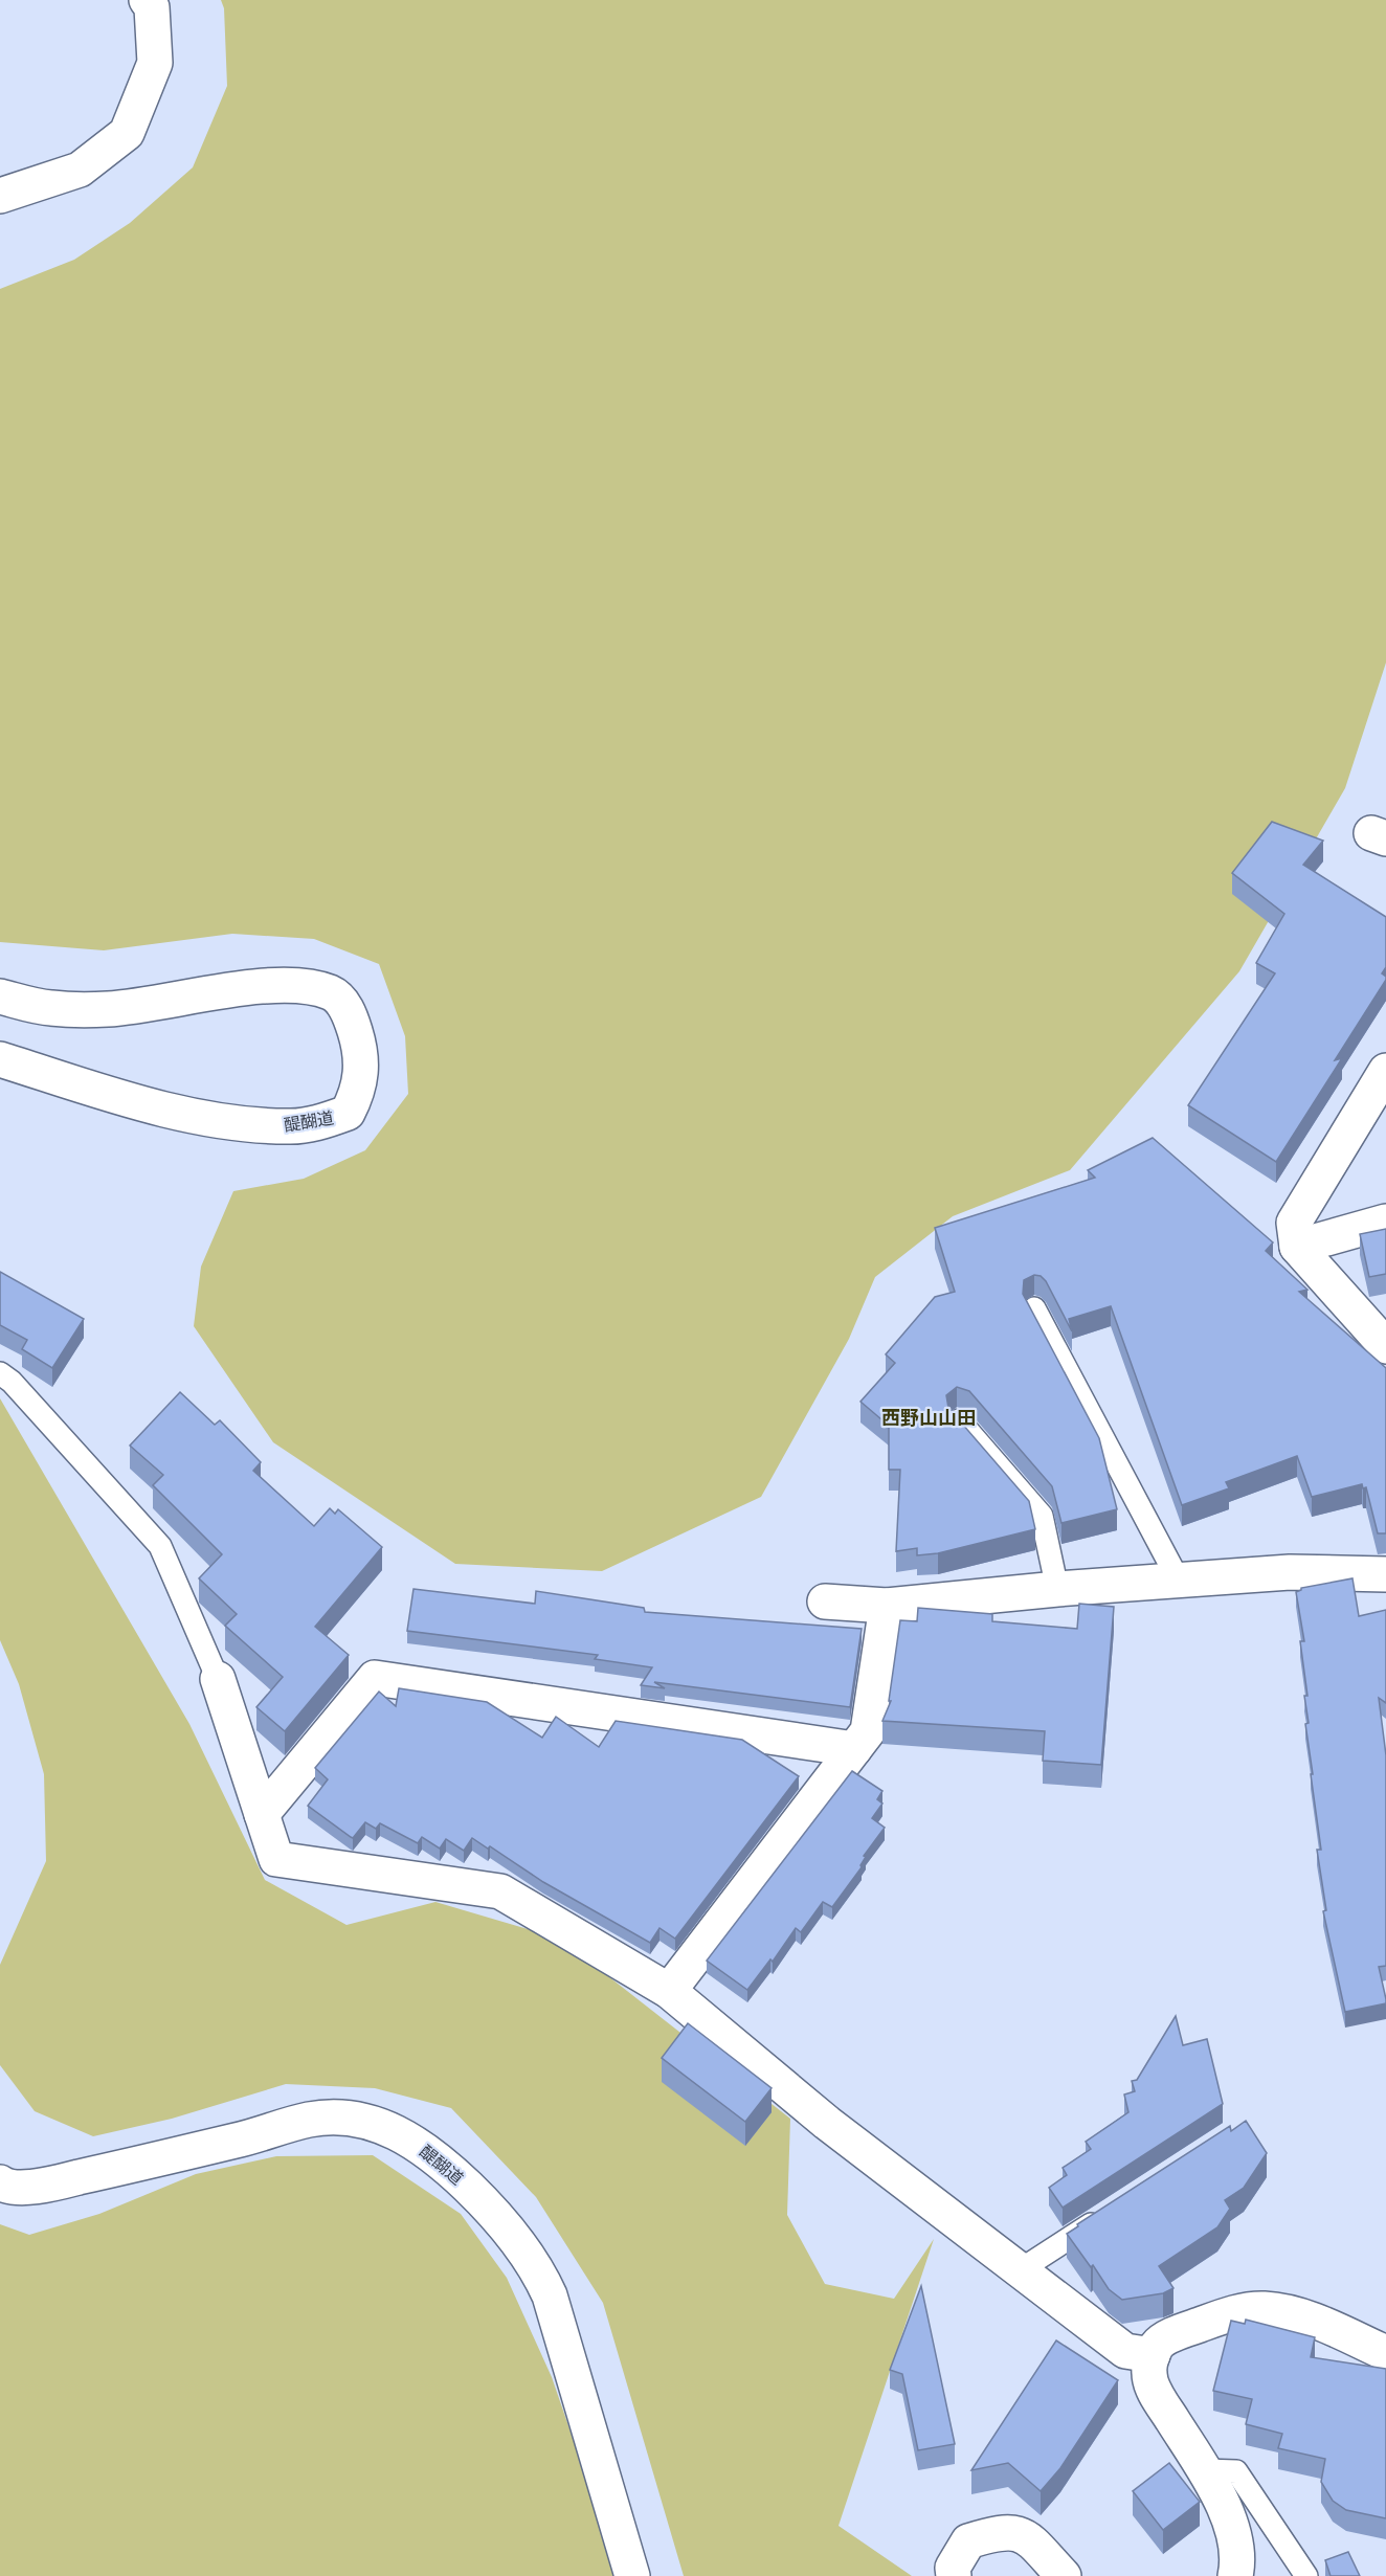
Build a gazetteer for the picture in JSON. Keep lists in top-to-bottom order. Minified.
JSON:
{"streets":{"street":["醍醐道"]},"districts":["西野山山田"]}
